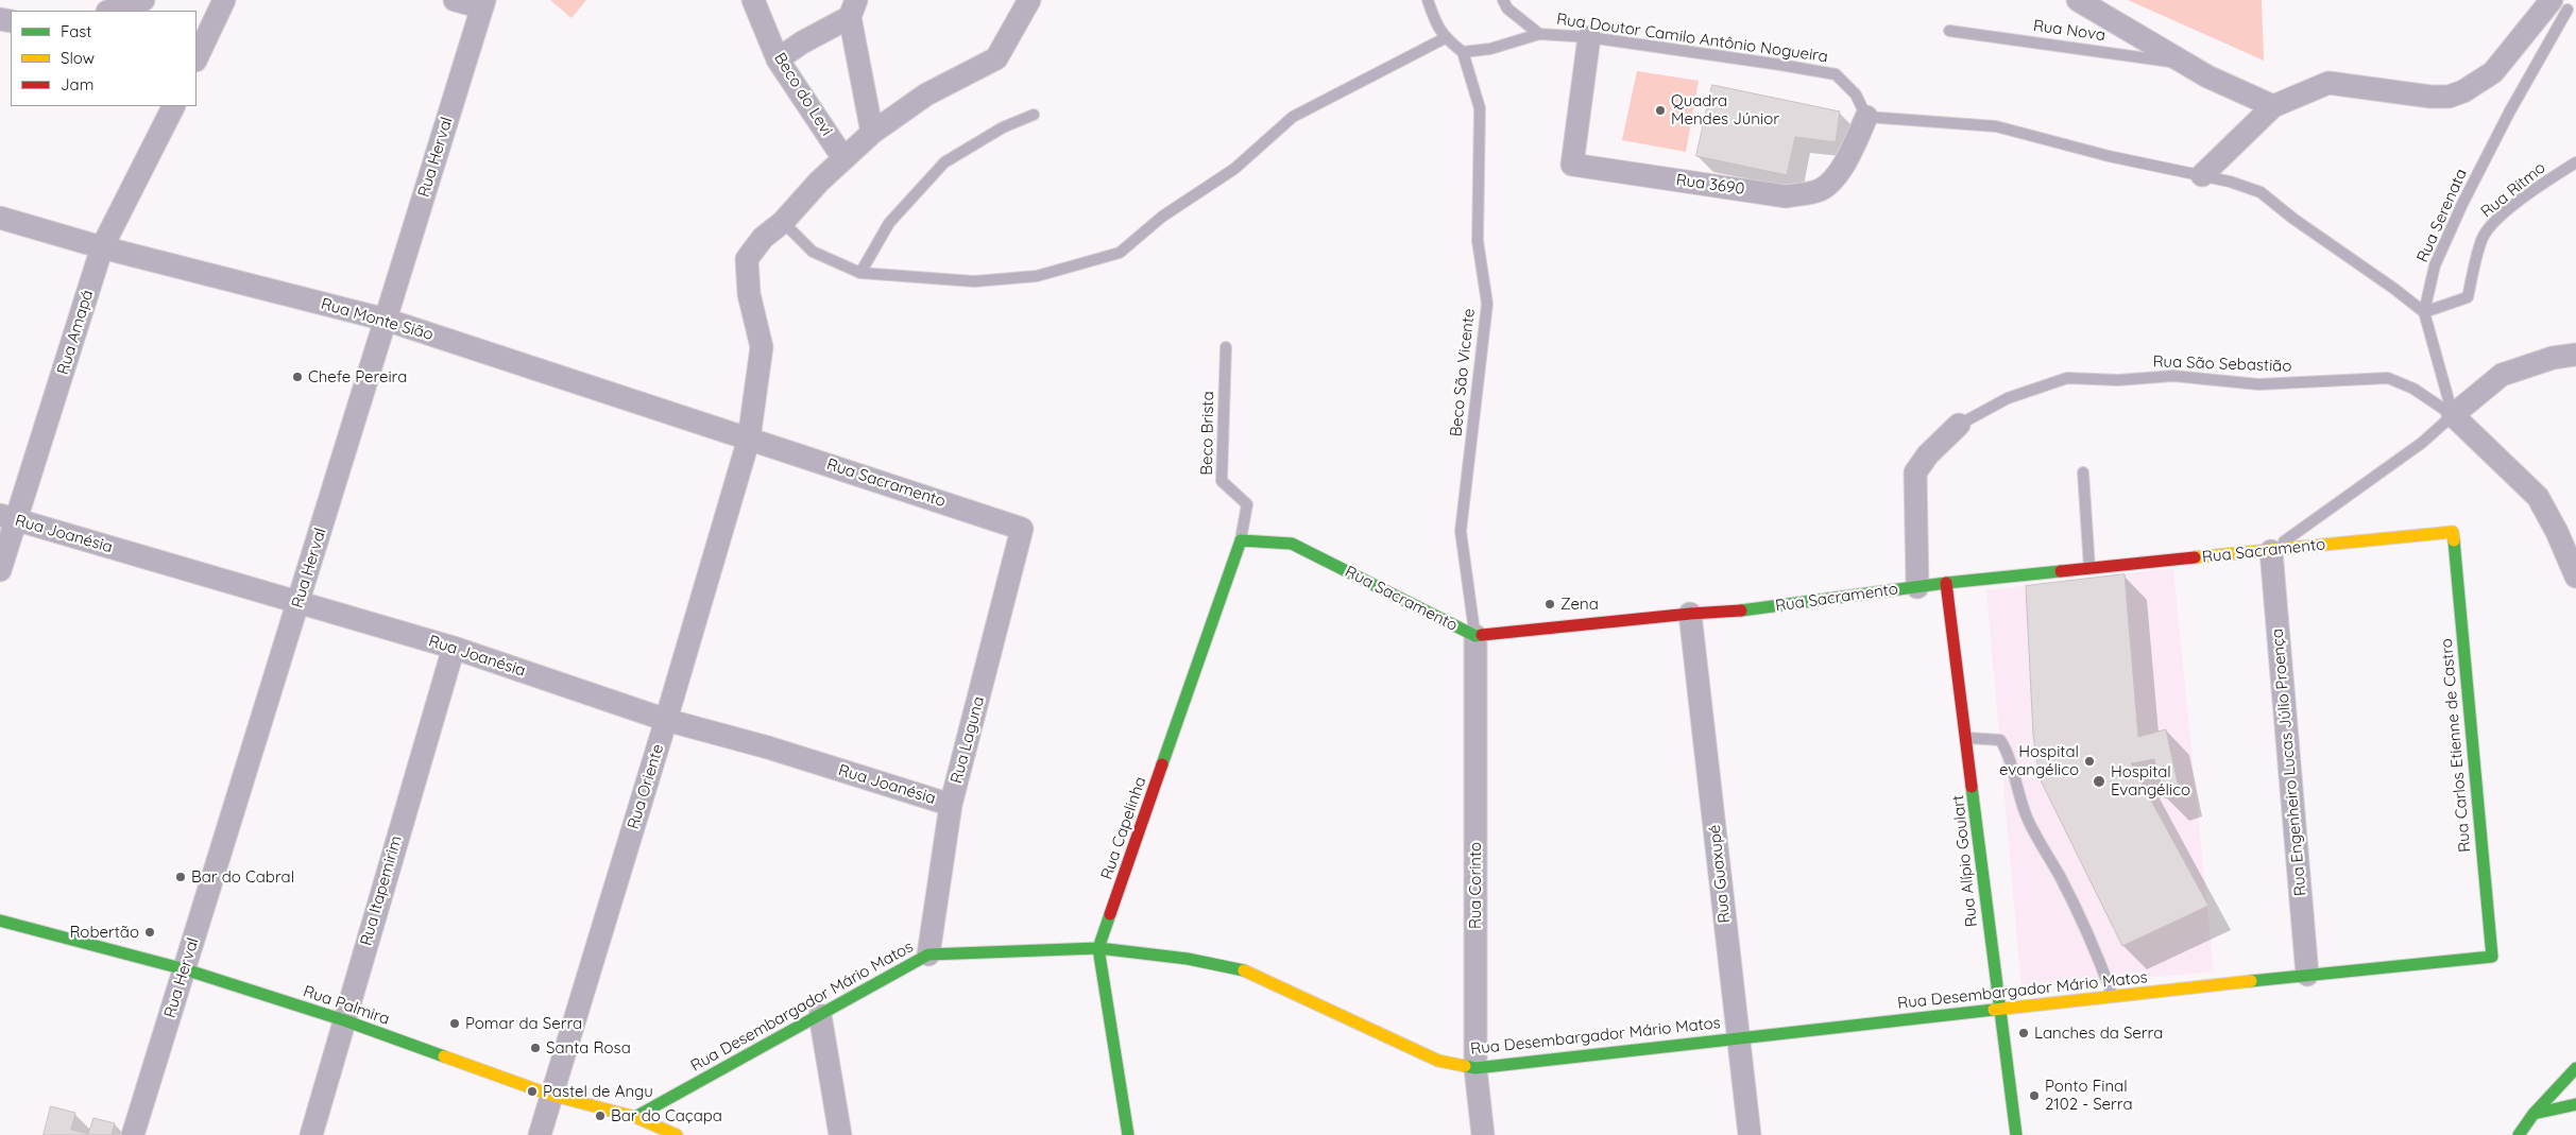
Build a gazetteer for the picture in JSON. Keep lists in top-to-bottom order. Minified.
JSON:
{"streets":{"street":["Beco do Levi","Rua Herval","Rua 3690","Rua Monte Sião","Rua Amapá","Rua Sacramento","Rua Joanésia","Rua Laguna","Rua Carlos Etienne de Castro","Rua Engenheiro Lucas Júlio Proença","Rua Oriente","Rua Capelinha","Rua Alípio Goulart","Rua Guaxupé","Rua Corinto","Rua Itapemirim","Rua Desembargador Mário Matos","Rua Palmira"],"lane":["Rua Nova","Rua Doutor Camilo Antônio Nogueira","Rua Ritmo","Rua Serenata","Rua São Sebastião","Beco São Vicente","Beco Brista"]},"crossings":[["Rua Doutor Camilo Antônio Nogueira","Rua 3690"],["Rua Doutor Camilo Antônio Nogueira","Beco São Vicente"],["Rua Herval","Rua Monte Sião"],["Rua Herval","Rua Joanésia"],["Rua Herval","Rua Palmira"],["Rua Ritmo","Rua Serenata"],["Rua Serenata","Rua São Sebastião"],["Rua Monte Sião","Rua Amapá"],["Rua Monte Sião","Rua Sacramento"],["Rua Monte Sião","Rua Oriente"],["Rua Amapá","Rua Joanésia"],["Beco São Vicente","Rua Sacramento"],["Beco São Vicente","Rua Corinto"],["Beco Brista","Rua Sacramento"],["Beco Brista","Rua Capelinha"],["Rua Sacramento","Rua Laguna"],["Rua Sacramento","Rua Carlos Etienne de Castro"],["Rua Sacramento","Rua Engenheiro Lucas Júlio Proença"],["Rua Sacramento","Rua Oriente"],["Rua Sacramento","Rua Capelinha"],["Rua Sacramento","Rua Alípio Goulart"],["Rua Sacramento","Rua Guaxupé"],["Rua Sacramento","Rua Corinto"],["Rua Joanésia","Rua Laguna"],["Rua Joanésia","Rua Oriente"],["Rua Joanésia","Rua Itapemirim"],["Rua Laguna","Rua Desembargador Mário Matos"],["Rua Carlos Etienne de Castro","Rua Desembargador Mário Matos"],["Rua Engenheiro Lucas Júlio Proença","Rua Desembargador Mário Matos"],["Rua Oriente","Rua Palmira"],["Rua Capelinha","Rua Desembargador Mário Matos"],["Rua Alípio Goulart","Rua Desembargador Mário Matos"],["Rua Guaxupé","Rua Desembargador Mário Matos"],["Rua Corinto","Rua Desembargador Mário Matos"],["Rua Itapemirim","Rua Palmira"],["Rua Desembargador Mário Matos","Rua Palmira"]],"places":["Quadra Mendes Júnior","Chefe Pereira","Zena","Hospital evangélico","Hospital Evangélico","Bar do Cabral","Robertão","Pomar da Serra","Lanches da Serra","Santa Rosa","Pastel de Angu","Ponto Final 2102 - Serra","Bar do Caçapa"],"legend":["Fast","Slow","Jam"]}
